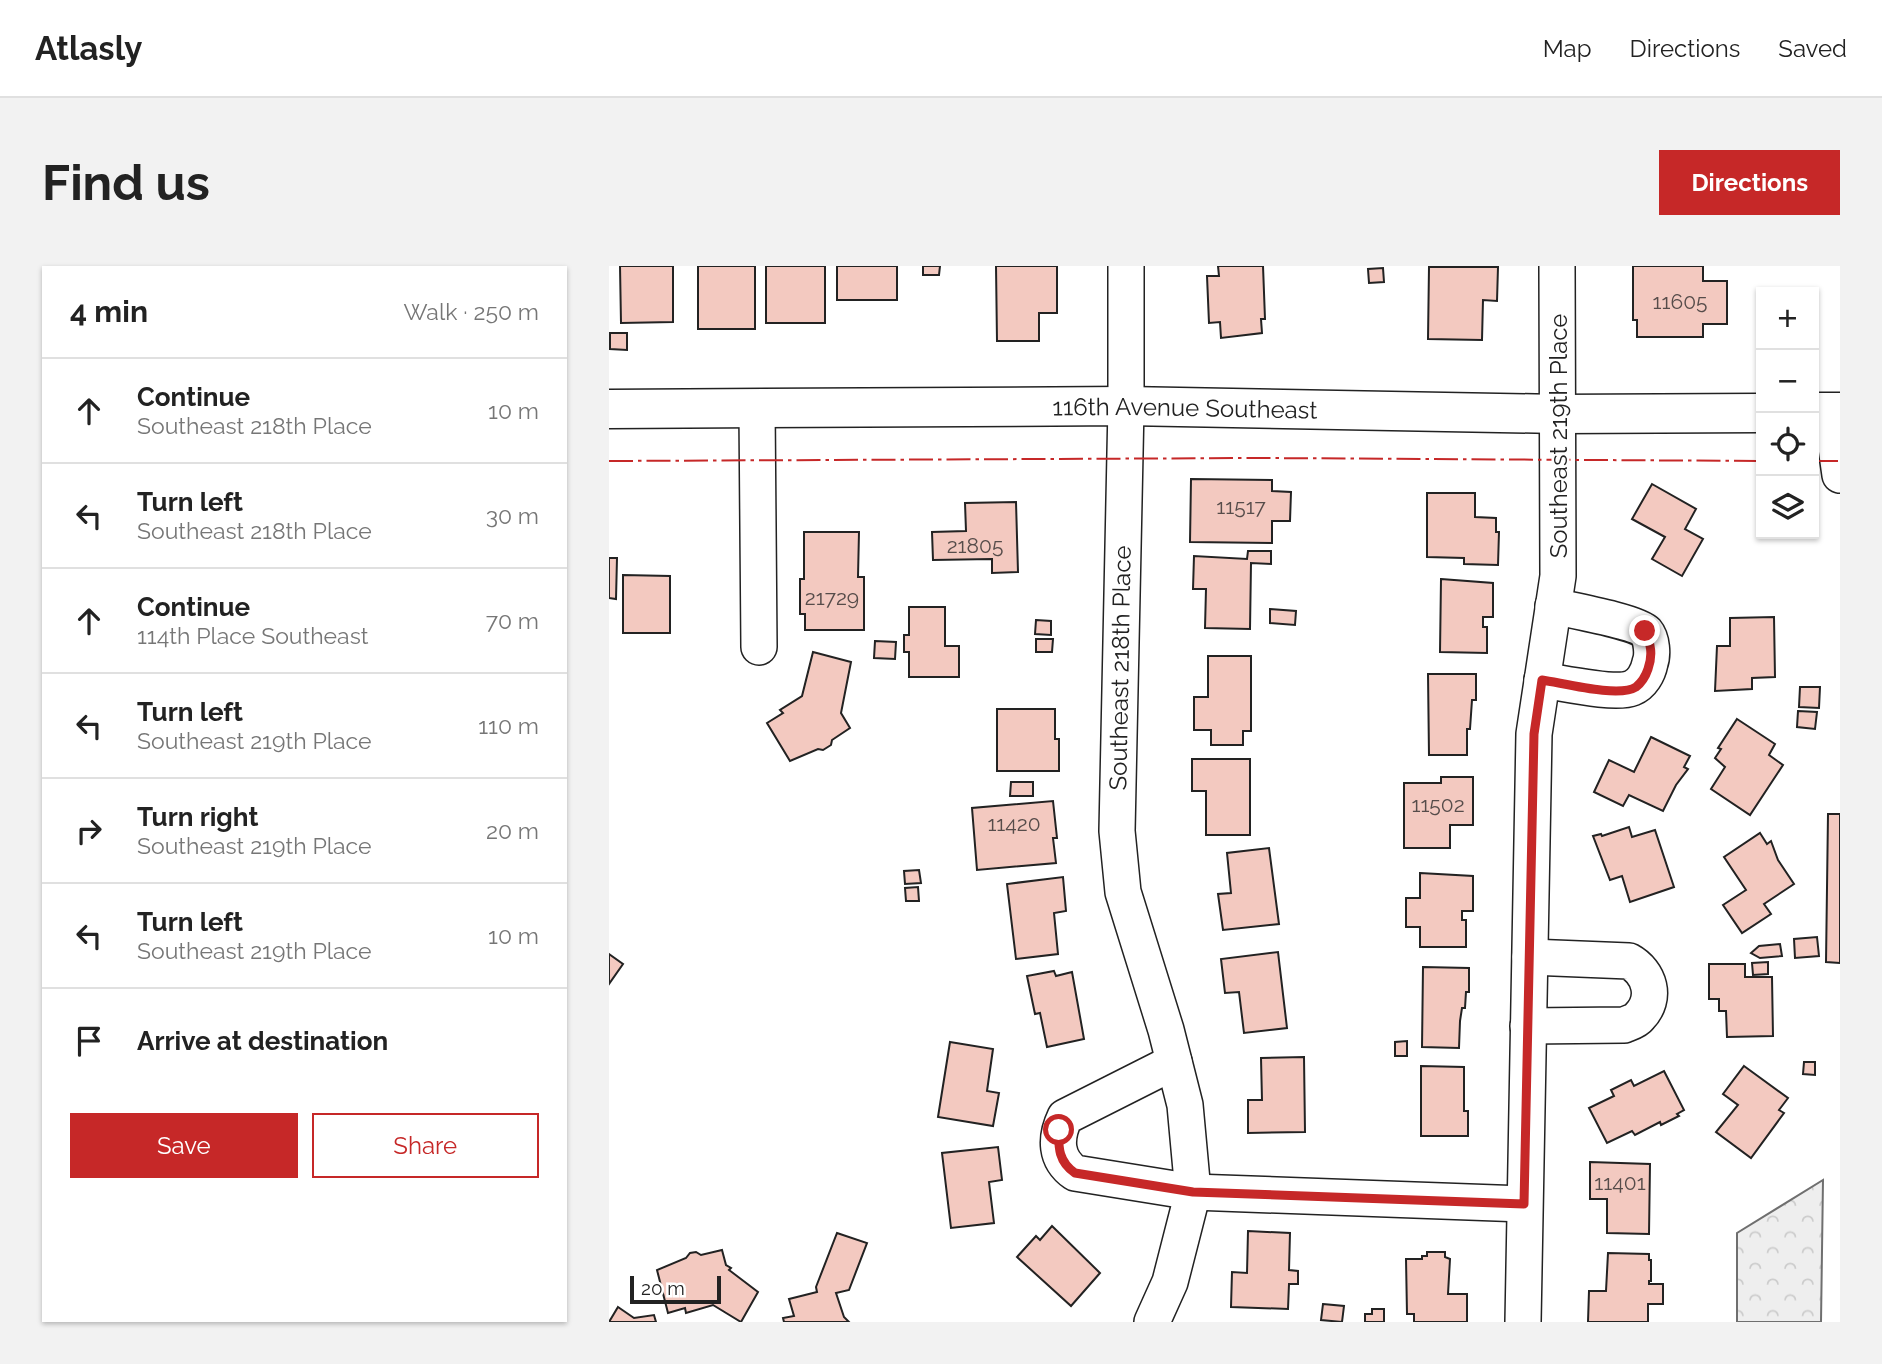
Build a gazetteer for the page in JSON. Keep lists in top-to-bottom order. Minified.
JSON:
{"streets":{"main road":["116th Avenue Southeast"],"street":["Southeast 219th Place","Southeast 218th Place"]},"crossings":[["116th Avenue Southeast","Southeast 219th Place"],["116th Avenue Southeast","Southeast 218th Place"]],"house_numbers":["11605","11517","21805","21729","11502","11420","11401"],"scale_bar":"20 m","page":{"header":"Atlasly","nav":["Map","Directions","Saved"],"buttons":["Directions",["Save","Share"]],"title":"Find us","heading":["4 min","Walk · 250 m"],"map_buttons":["+","−"],"list":[["Continue","Southeast 218th Place","10 m"],["Turn left","Southeast 218th Place","30 m"],["Continue","114th Place Southeast","70 m"],["Turn left","Southeast 219th Place","110 m"],["Turn right","Southeast 219th Place","20 m"],["Turn left","Southeast 219th Place","10 m"],"Arrive at destination"],"scale":"20 m"}}
